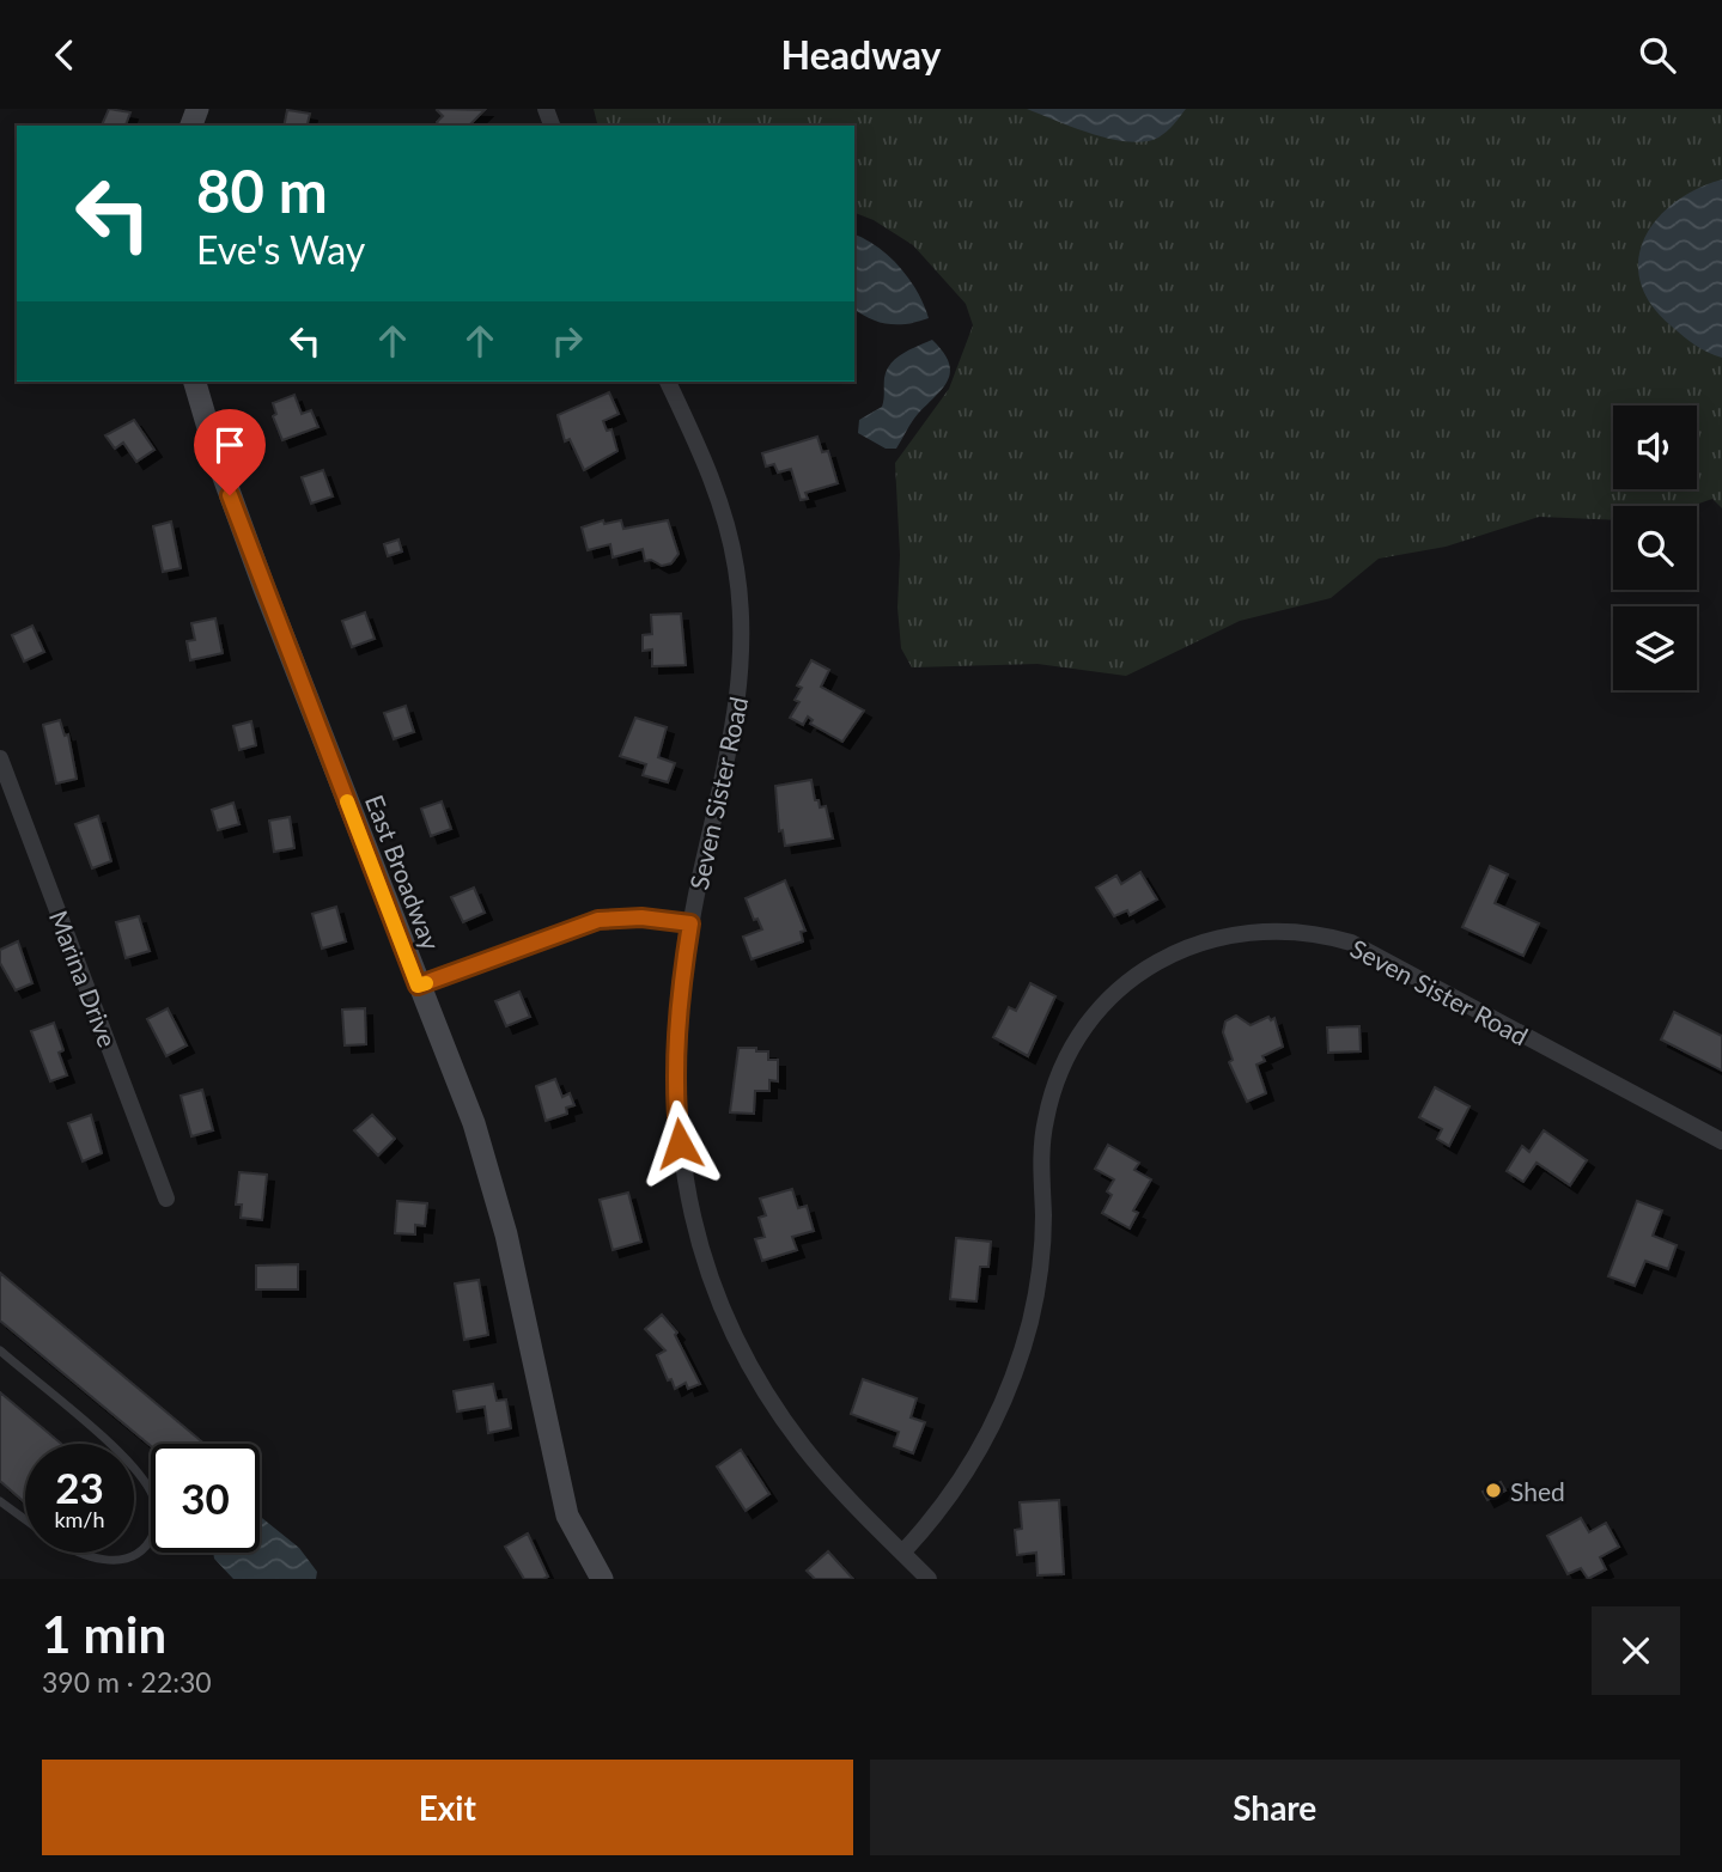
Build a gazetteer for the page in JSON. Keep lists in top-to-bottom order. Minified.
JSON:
{"streets":{"street":["Seven Sister Road","East Broadway","Marina Drive"]},"places":["Shed"],"page":{"header":"Headway","turn":["80 m","Eve's Way"],"speed":"23 km/h","limit":"30","heading":["1 min","390 m · 22:30"],"buttons":["Exit","Share"]}}
